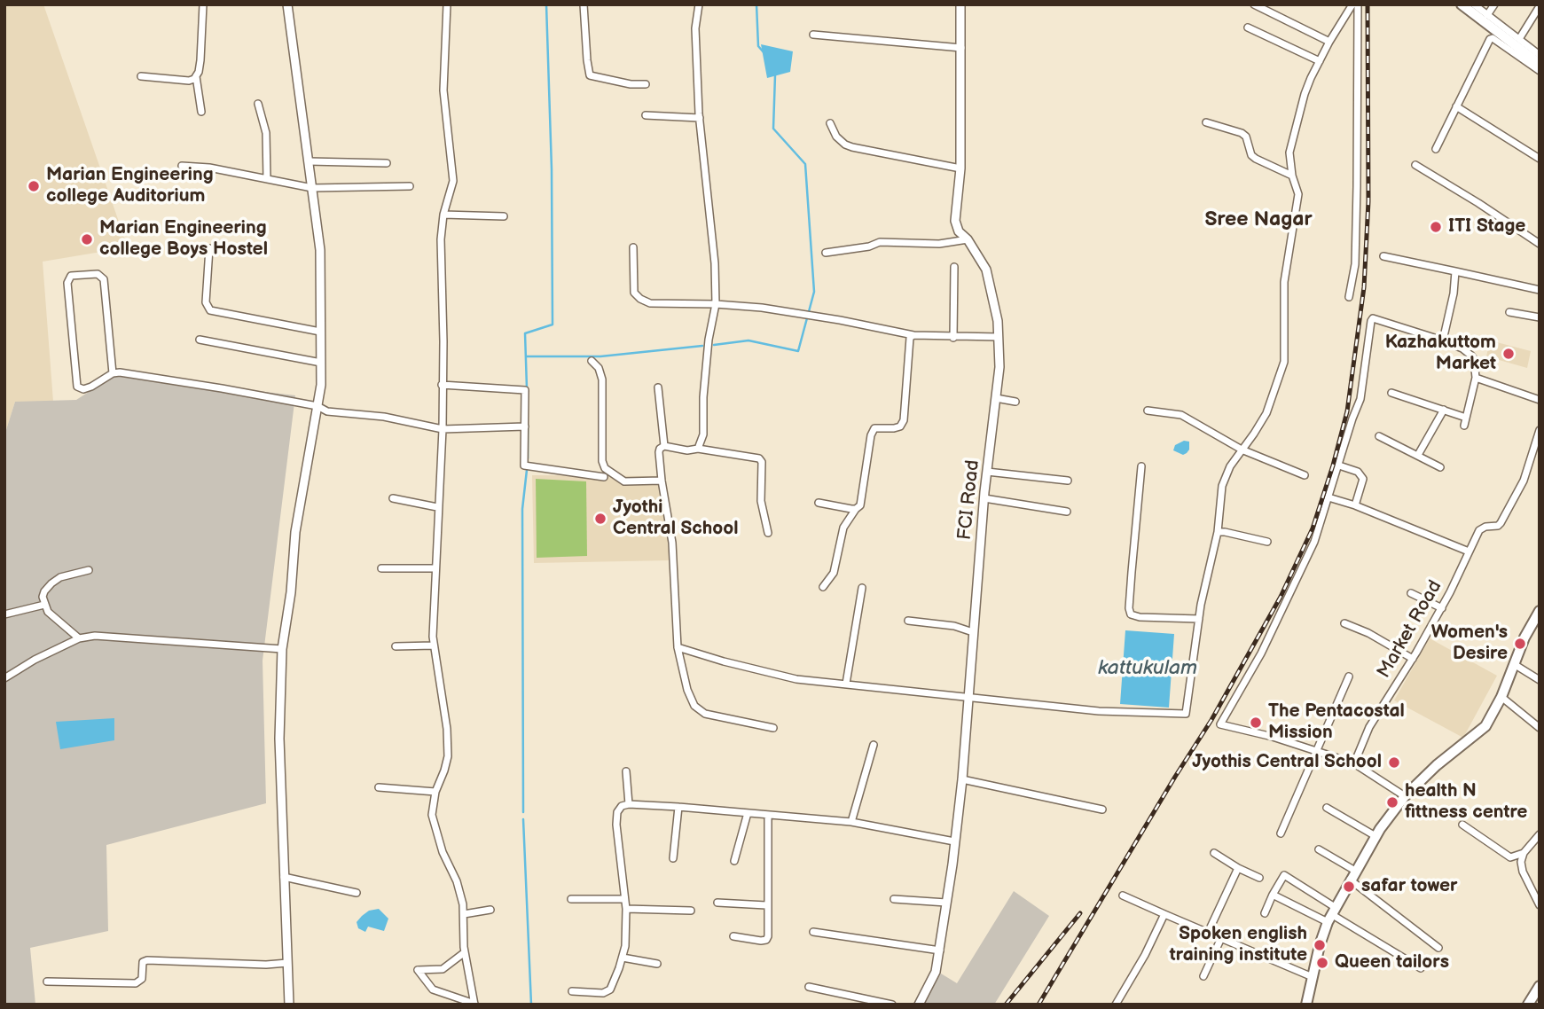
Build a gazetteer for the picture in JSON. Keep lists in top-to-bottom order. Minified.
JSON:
{"streets":{"street":["FCI Road","Market Road"]},"districts":["Sree Nagar"],"water":["kattukulam"],"places":["Marian Engineering college Auditorium","ITI Stage","Marian Engineering college Boys Hostel","Kazhakuttom Market","Jyothi Central School","Women's Desire","The Pentacostal Mission","Jyothis Central School","health N fittness centre","safar tower","Spoken english training institute","Queen tailors"]}
